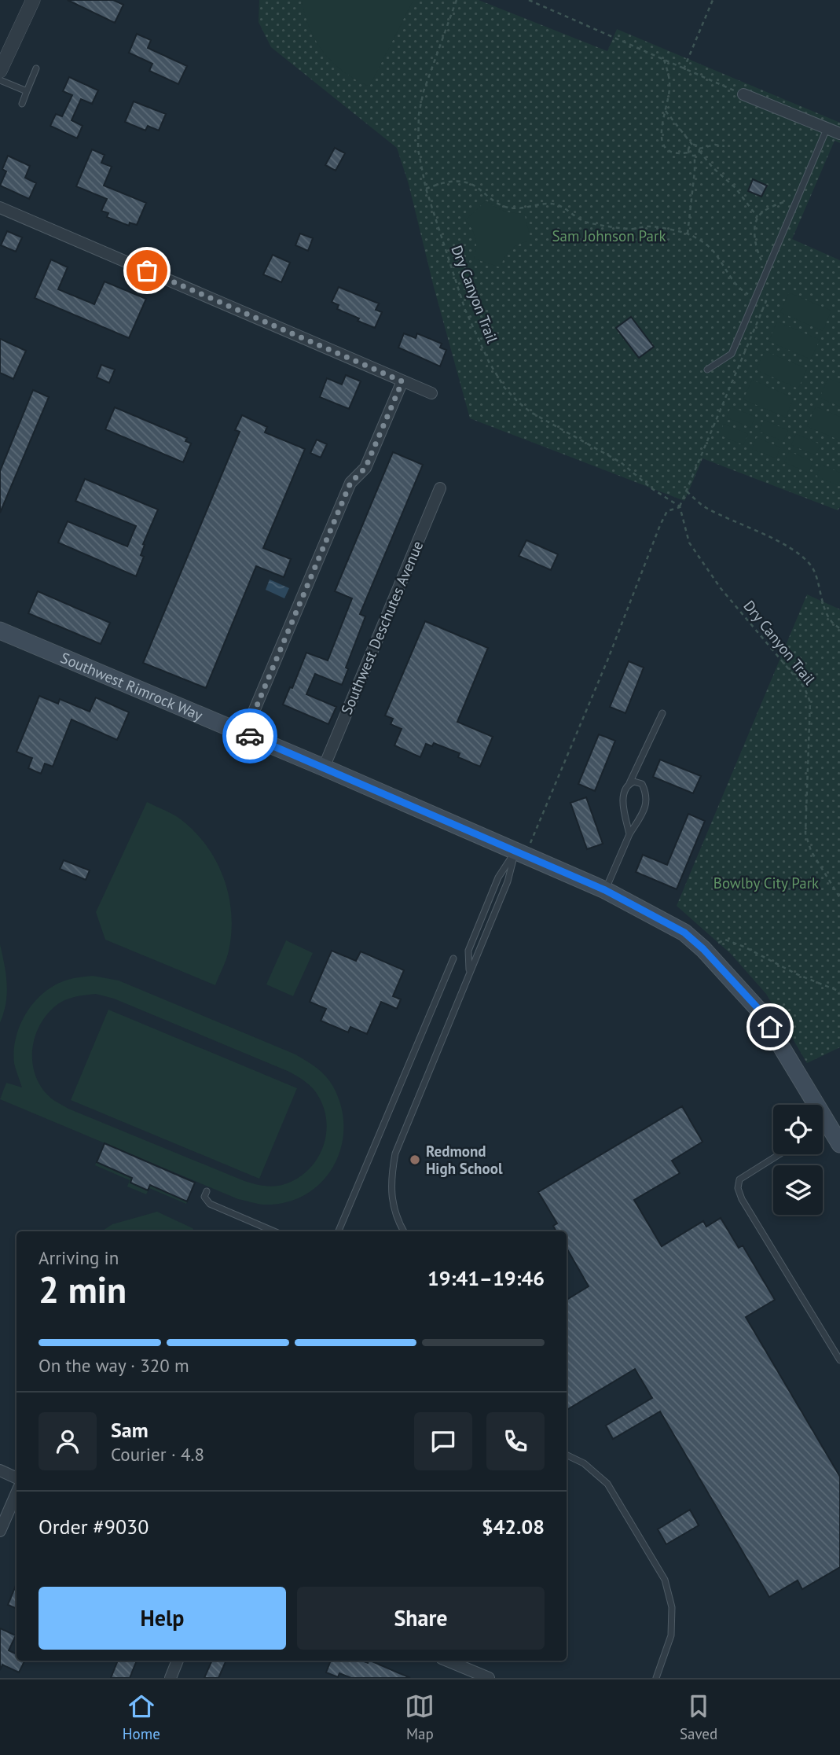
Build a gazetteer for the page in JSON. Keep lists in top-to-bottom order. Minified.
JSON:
{"streets":{"main road":["Southwest Rimrock Way"],"street":["Southwest Deschutes Avenue"],"path":["Dry Canyon Trail"]},"crossings":[["Southwest Deschutes Avenue","Southwest Rimrock Way"]],"parks":["Sam Johnson Park","Bowlby City Park"],"places":["Redmond High School"],"page":{"heading":["2 min","Arriving in","19:41–19:46"],"panel":["Sam","Courier · 4.8","Order #9030","$42.08"],"bar":"On the way · 320 m","buttons":["Help","Share"],"tabs":["Home","Map","Saved"]}}
